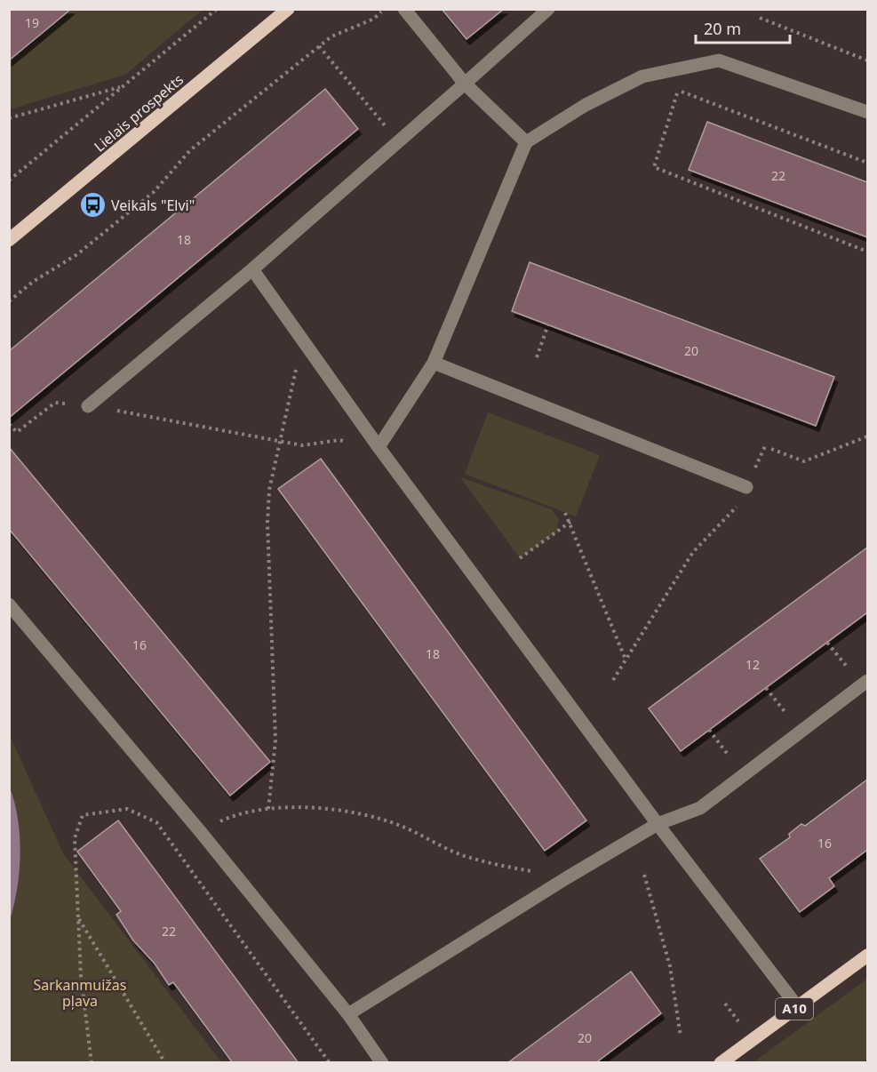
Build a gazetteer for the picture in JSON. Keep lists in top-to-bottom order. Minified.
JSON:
{"streets":{"main road":["Lielais prospekts","A10"]},"parks":["Sarkanmuižas pļava"],"places":{"bus stop":["Veikals \"Elvi\""]},"house_numbers":["19","22","18","20","16","18","12","16","22","20"],"scale_bar":"20 m"}
